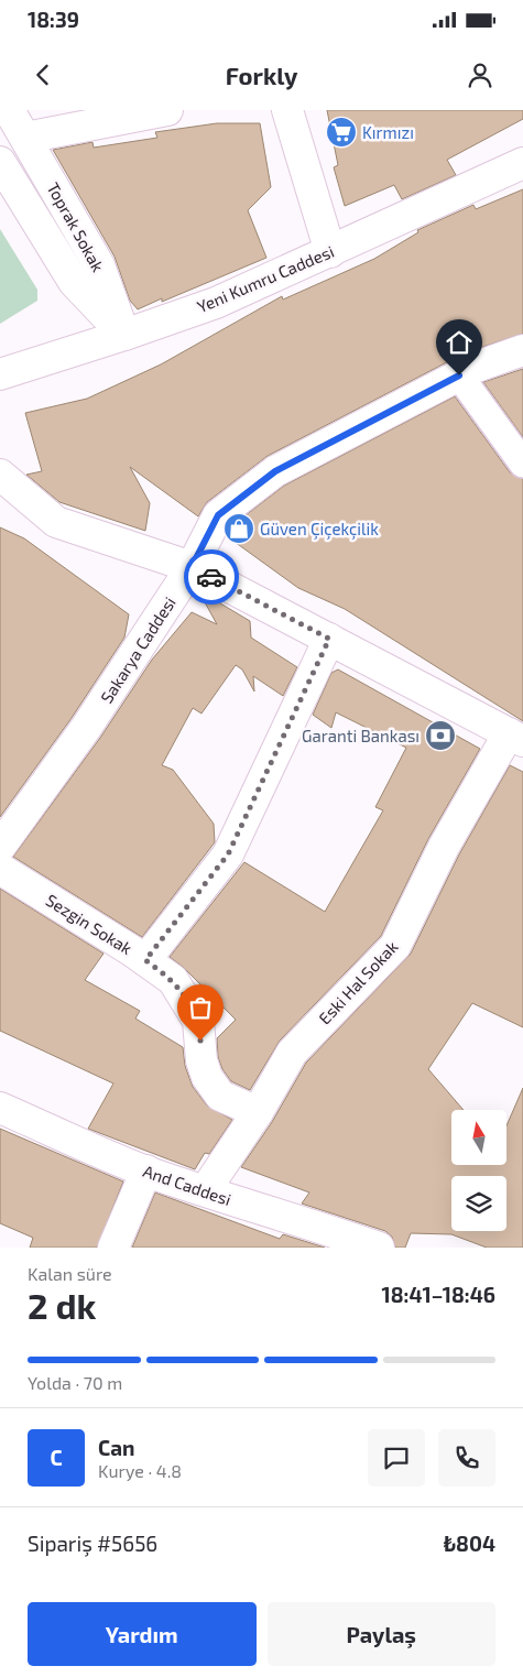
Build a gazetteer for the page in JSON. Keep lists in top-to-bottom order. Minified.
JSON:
{"streets":{"street":["Toprak Sokak","Yeni Kumru Caddesi","Sakarya Caddesi","Sezgin Sokak","Eski Hal Sokak","And Caddesi"]},"crossings":[["Toprak Sokak","Yeni Kumru Caddesi"],["Sezgin Sokak","Eski Hal Sokak"],["Eski Hal Sokak","And Caddesi"]],"places":{"supermarket":["Kırmızı"],"shop":["Güven Çiçekçilik"],"bank":["Garanti Bankası"]},"north":"top","page":{"status":"18:39","header":"Forkly","heading":["2 dk","Kalan süre","18:41–18:46"],"panel":["Can","Kurye · 4.8","Sipariş #5656","₺804"],"bar":"Yolda · 70 m","round":"C","buttons":["Yardım","Paylaş"]}}
